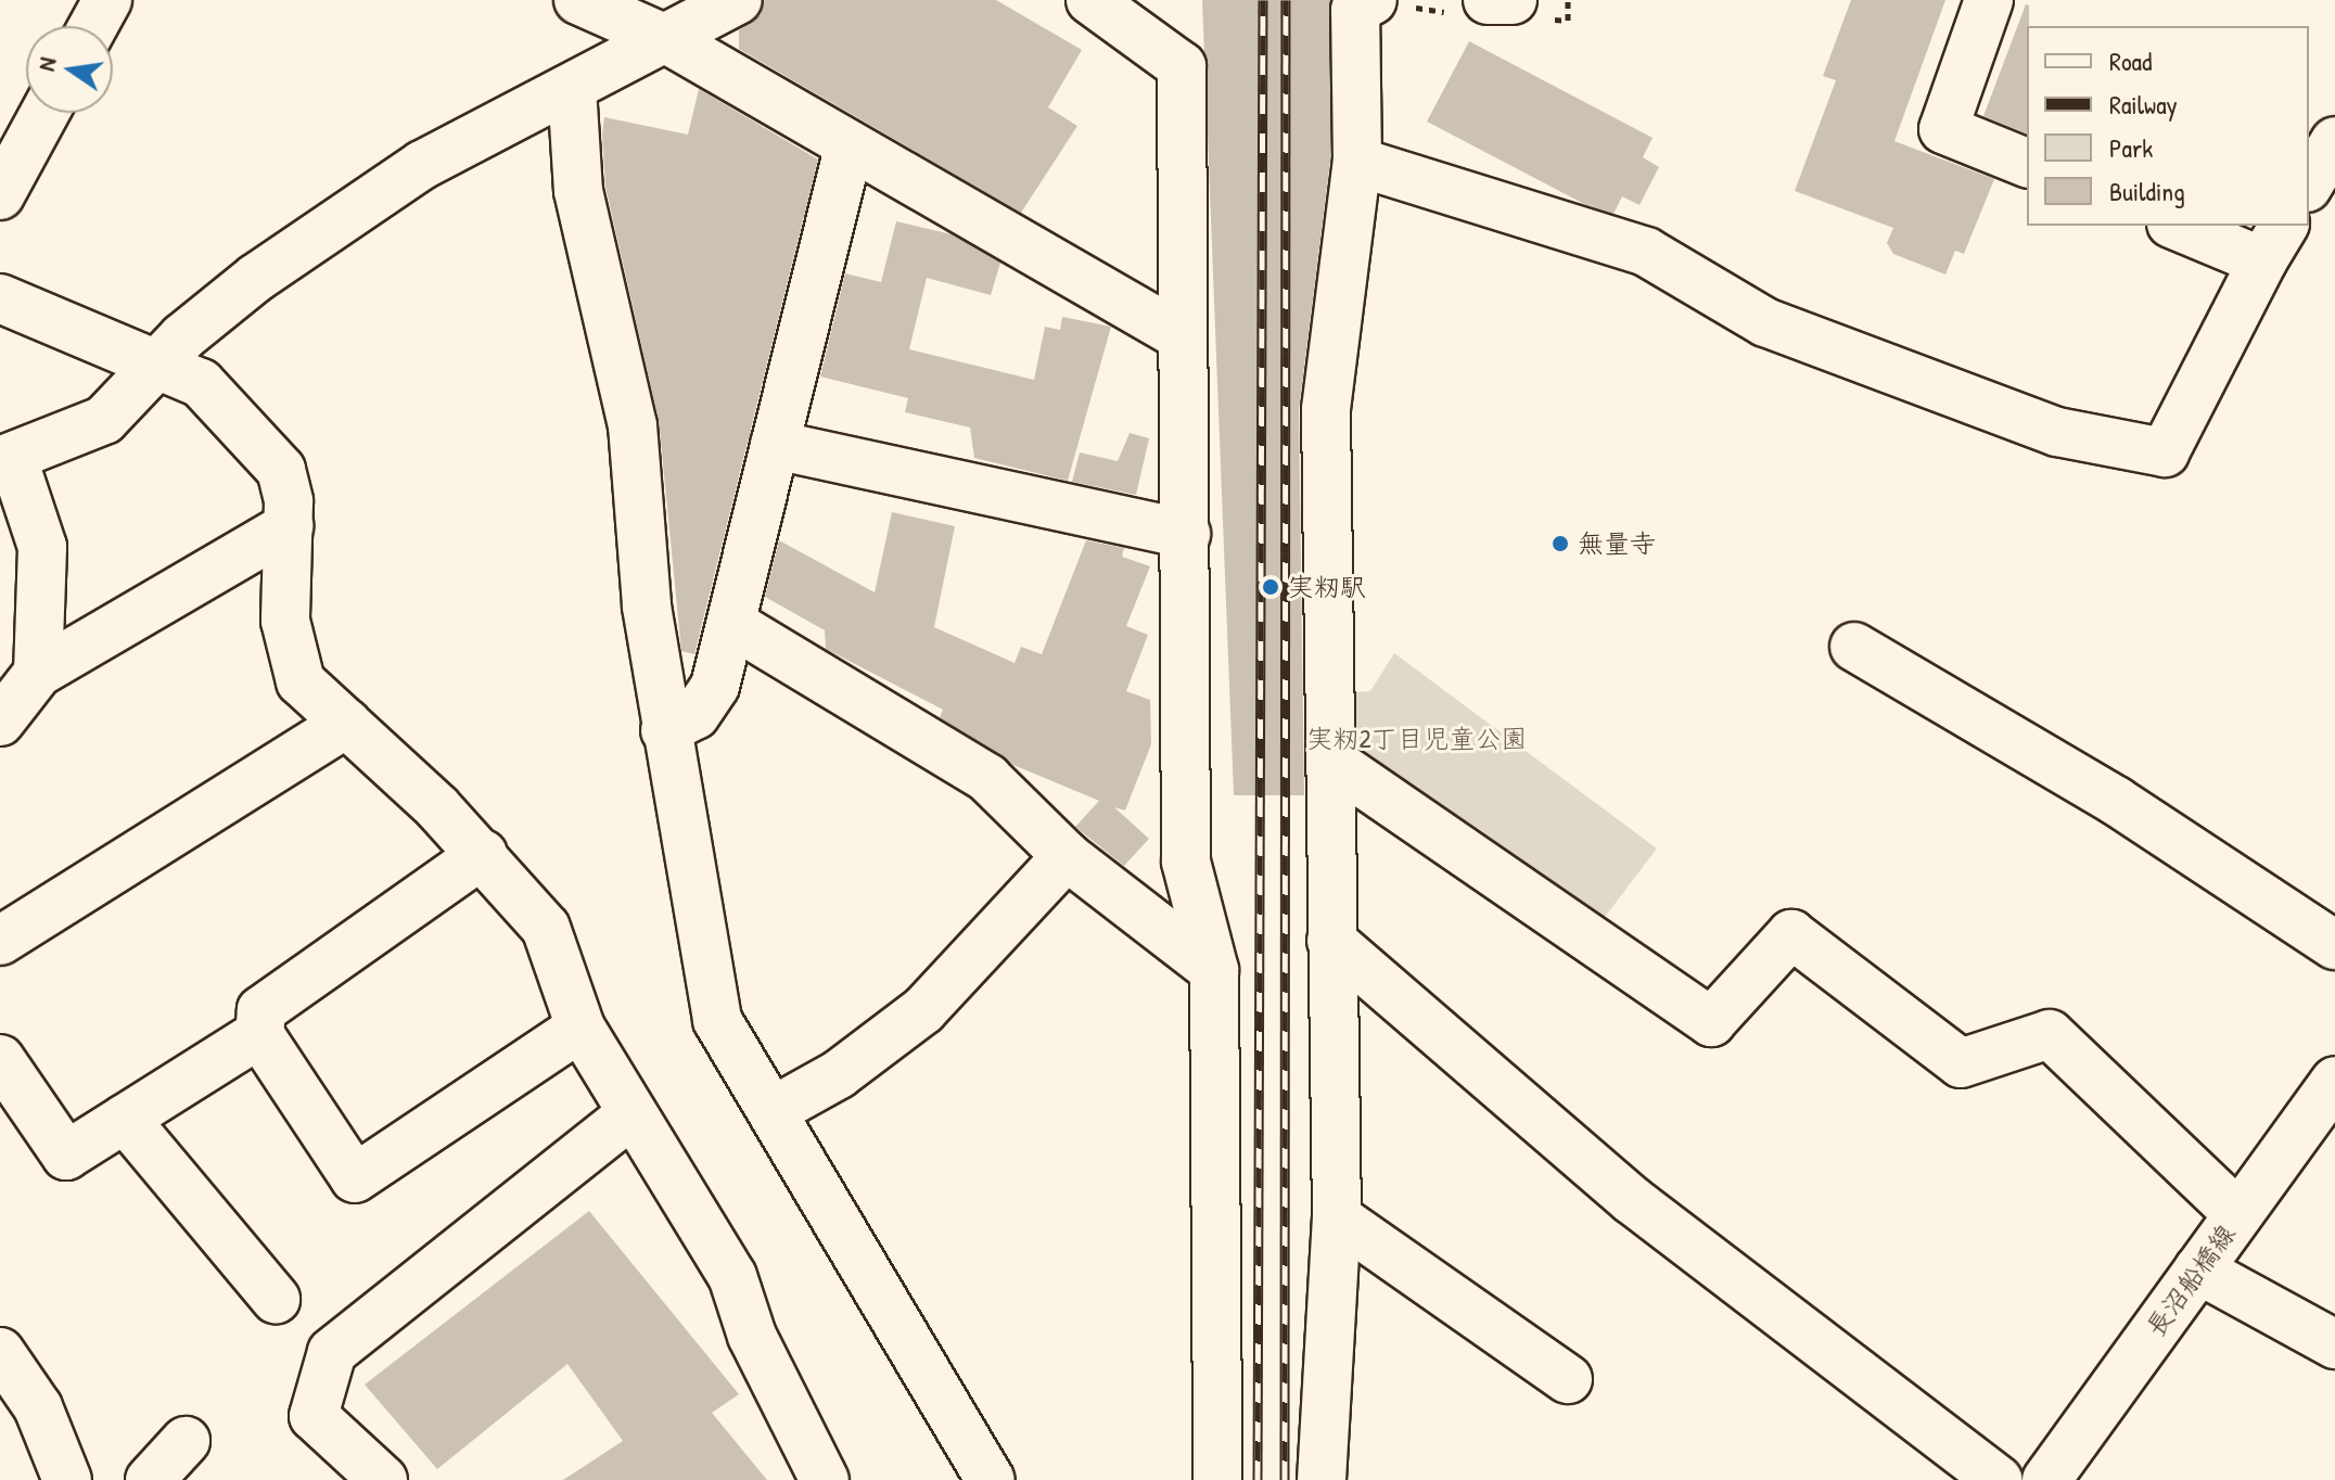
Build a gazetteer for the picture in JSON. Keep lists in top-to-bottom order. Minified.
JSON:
{"streets":{"street":["長沼船橋線"]},"parks":["実籾2丁目児童公園"],"places":["無量寺","実籾駅"],"legend":["Road","Railway","Park","Building"],"north":"left"}
